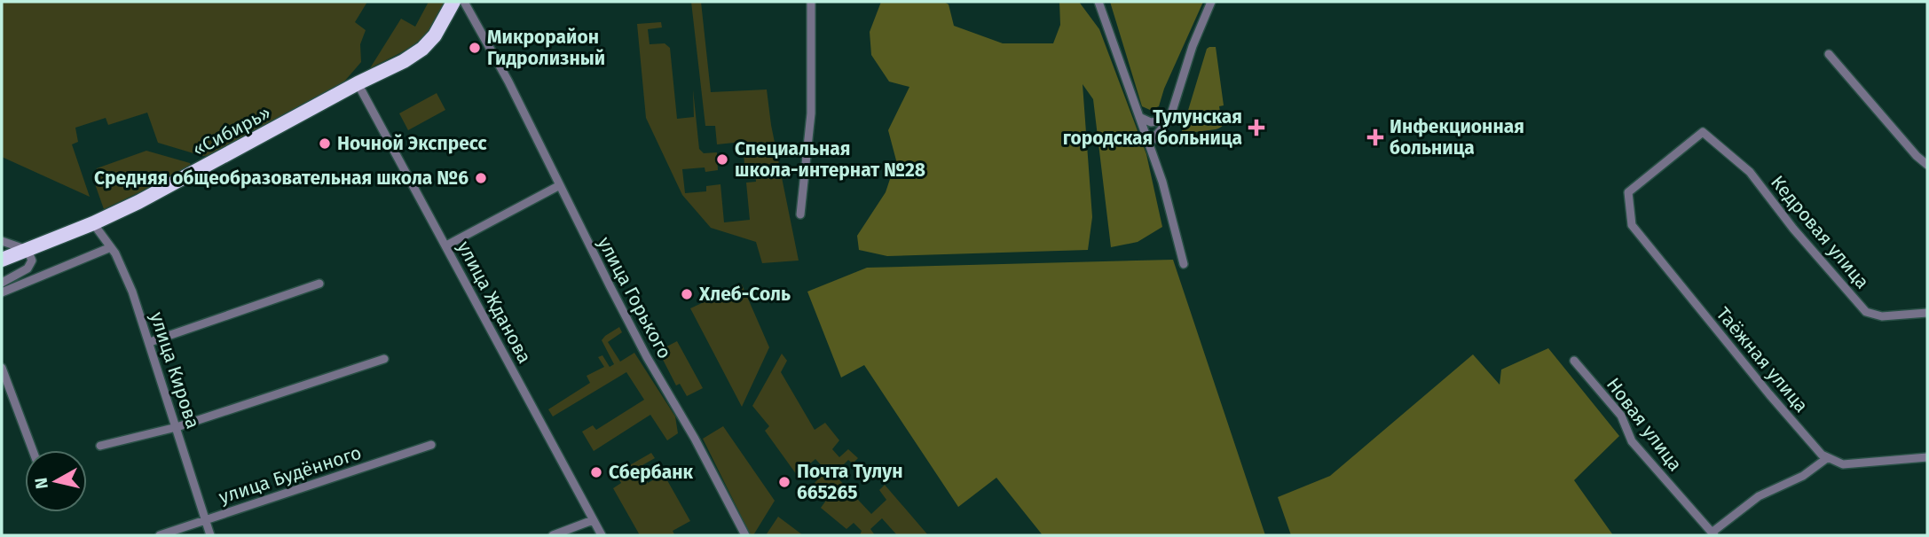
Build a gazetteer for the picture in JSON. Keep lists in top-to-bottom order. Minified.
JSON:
{"streets":{"highway":["«Сибирь»"],"street":["Кедровая улица","улица Горького","улица Жданова","Таёжная улица","улица Кирова","Новая улица","улица Будённого"]},"crossings":[["«Сибирь»","улица Жданова"],["«Сибирь»","улица Кирова"],["Кедровая улица","Таёжная улица"],["улица Кирова","улица Будённого"]],"places":{"other":["Микрорайон Гидролизный","Ночной Экспресс","Специальная школа-интернат №28","Средняя общеобразовательная школа №6","Хлеб-Соль","Сбербанк","Почта Тулун 665265"],"health":["Тулунская городская больница","Инфекционная больница"]},"north":"left"}
